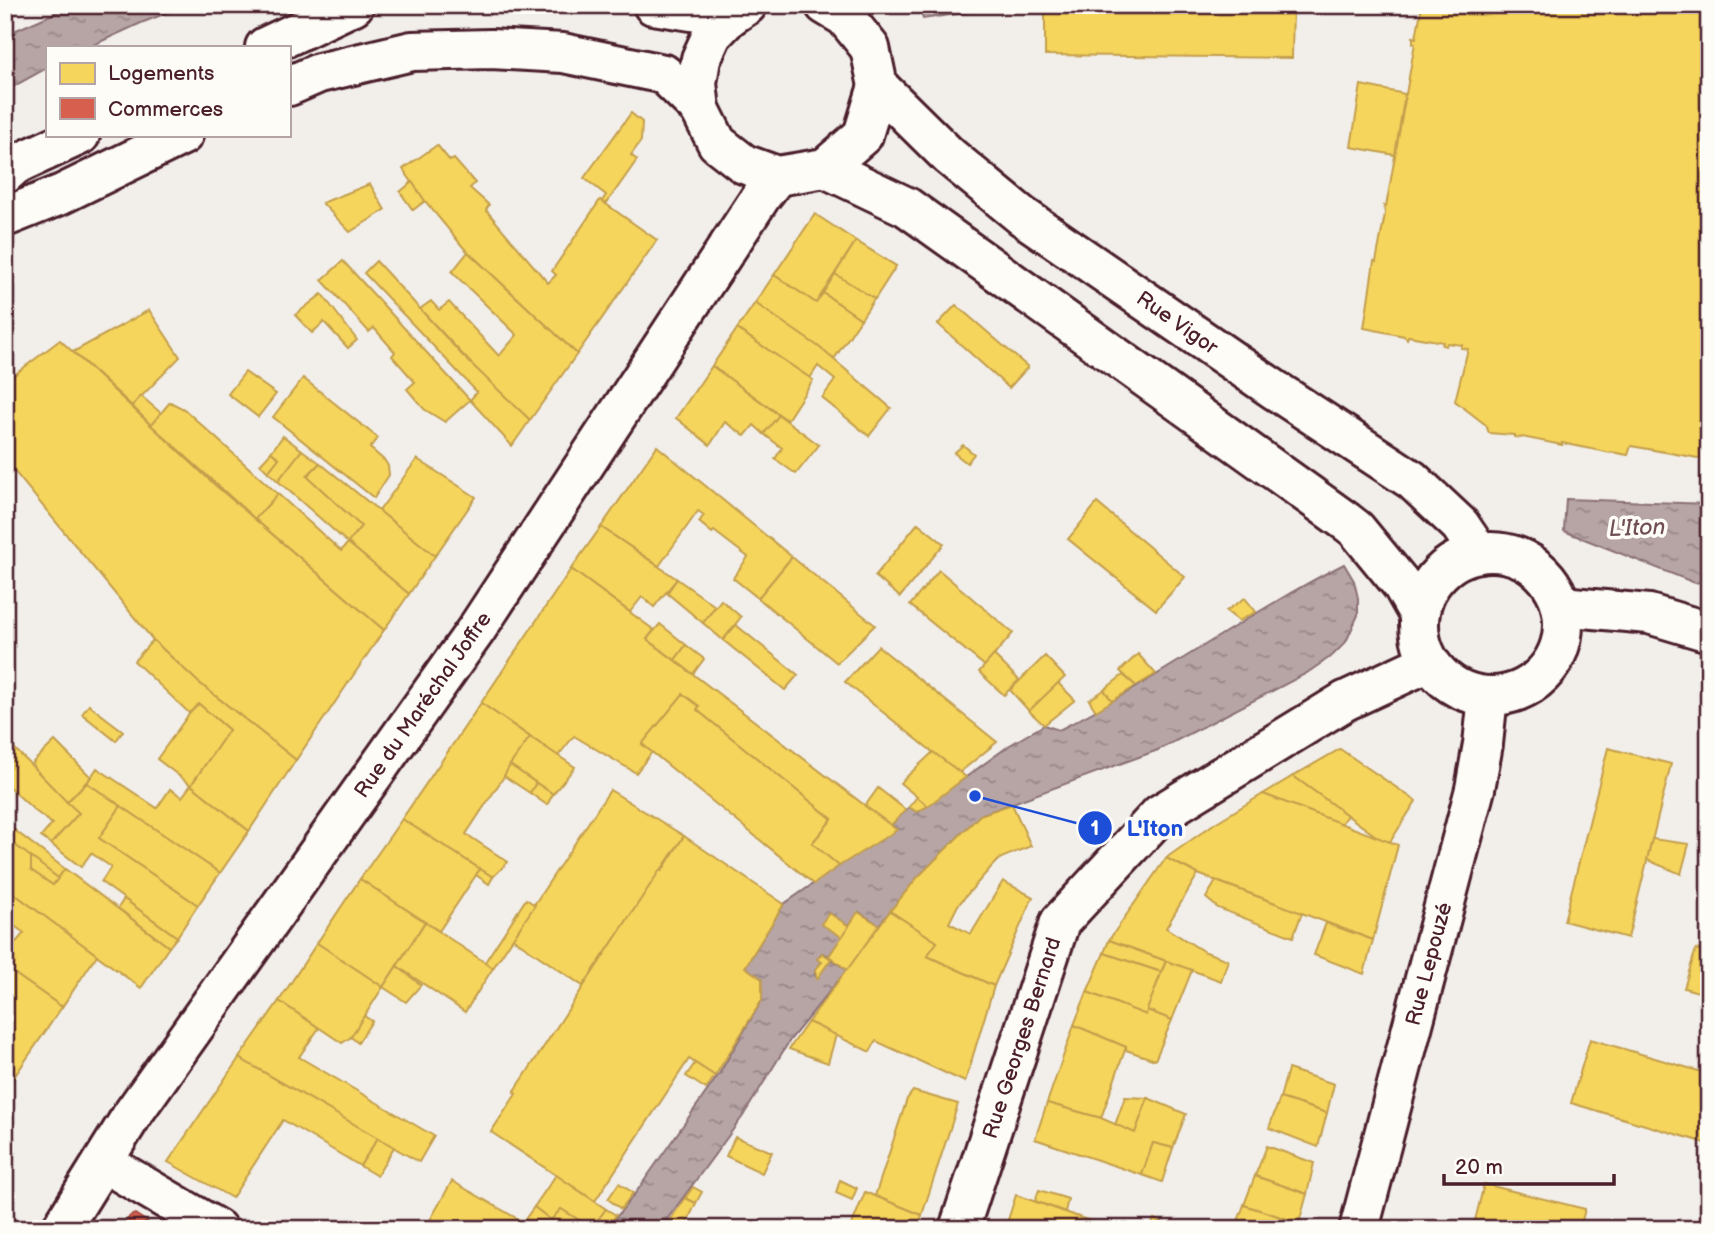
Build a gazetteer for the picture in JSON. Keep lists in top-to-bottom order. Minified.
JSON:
{"streets":{"main road":["Rue Vigor","Rue du Maréchal Joffre","Rue Lepouzé","Rue Georges Bernard"]},"crossings":[["Rue Vigor","Rue Lepouzé"],["Rue Vigor","Rue Georges Bernard"],["Rue Lepouzé","Rue Georges Bernard"]],"water":["L'Iton"],"places":["L'Iton"],"legend":["Logements","Commerces"],"scale_bar":"20 m"}
